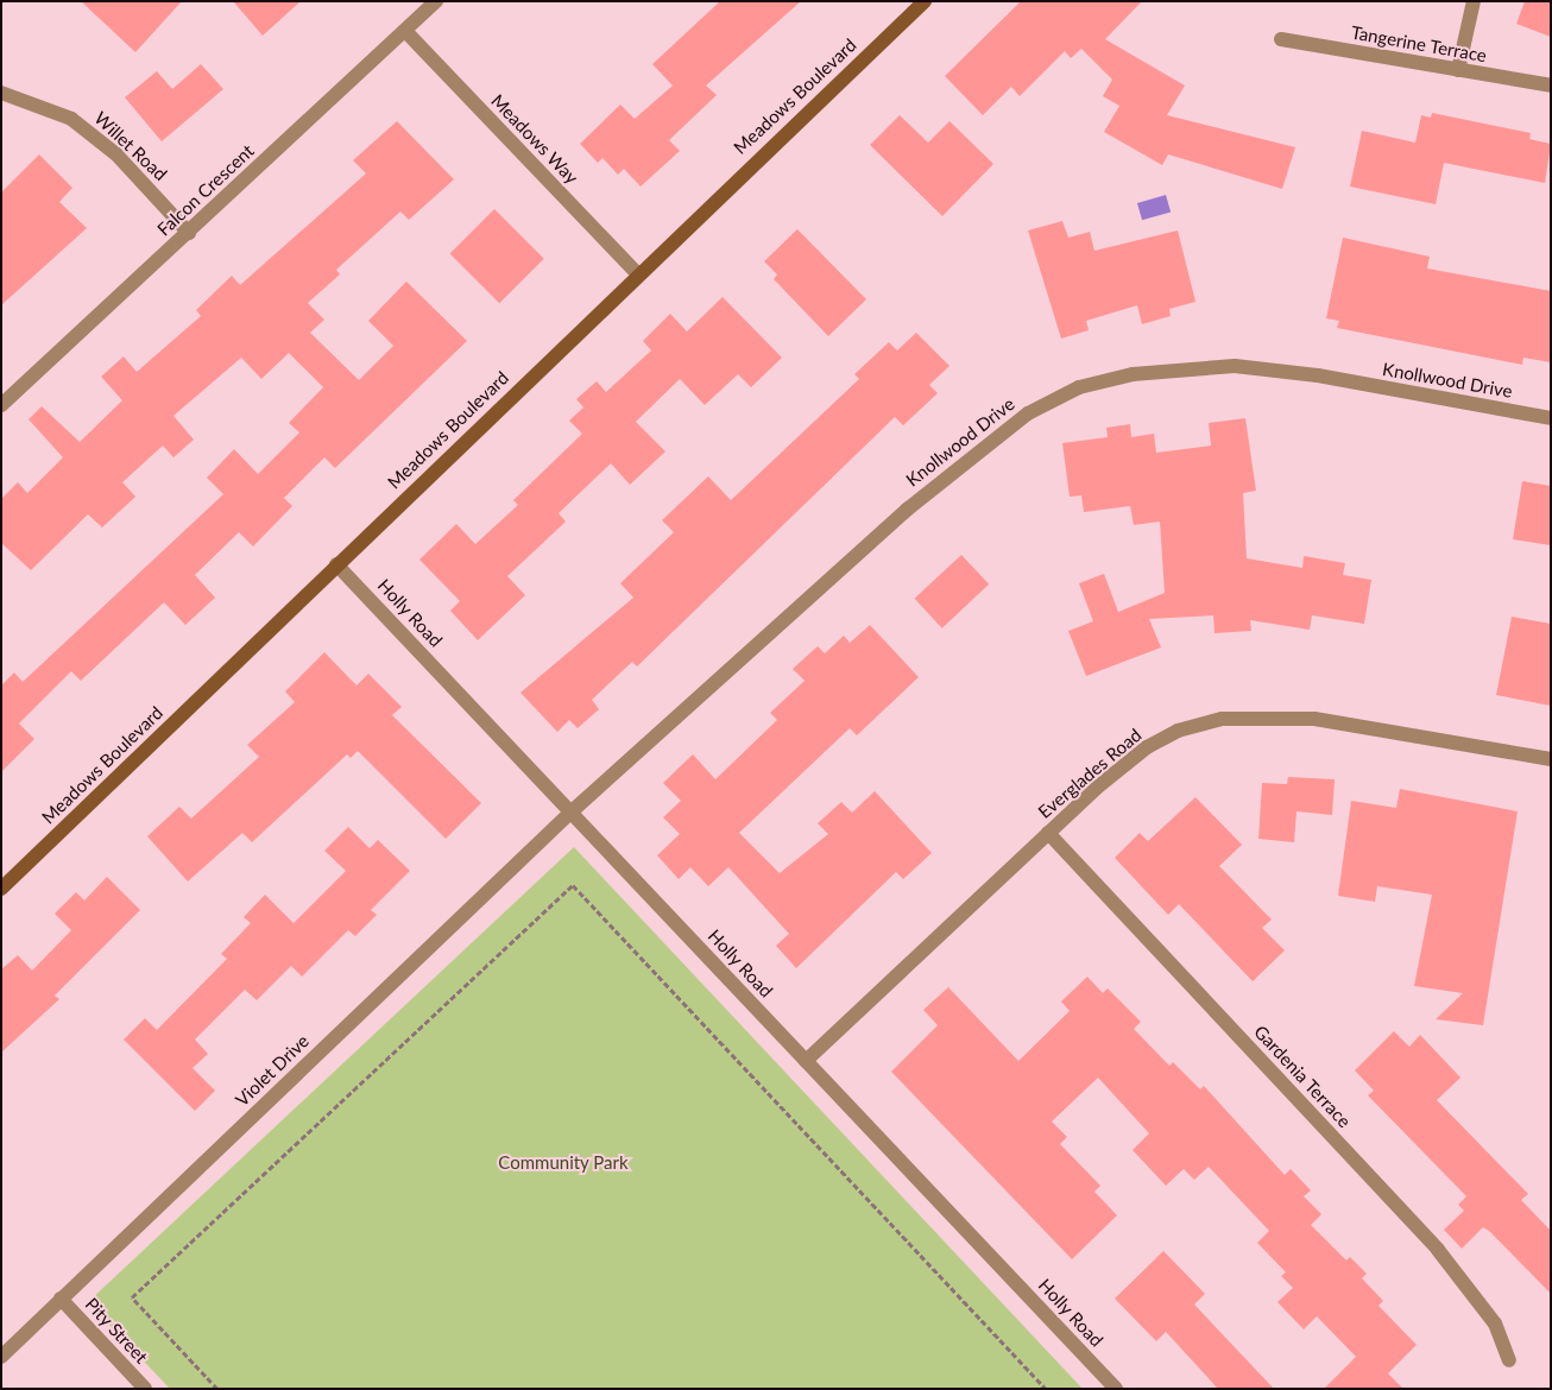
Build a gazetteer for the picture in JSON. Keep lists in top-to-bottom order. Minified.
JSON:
{"streets":{"street":["Tangerine Terrace","Meadows Boulevard","Meadows Way","Willet Road","Falcon Crescent","Knollwood Drive","Holly Road","Everglades Road","Violet Drive","Gardenia Terrace","Pity Street"]},"crossings":[["Meadows Boulevard","Meadows Way"],["Meadows Boulevard","Holly Road"],["Meadows Way","Falcon Crescent"],["Willet Road","Falcon Crescent"],["Knollwood Drive","Holly Road"],["Knollwood Drive","Violet Drive"],["Holly Road","Everglades Road"],["Holly Road","Violet Drive"],["Everglades Road","Gardenia Terrace"],["Violet Drive","Pity Street"]],"parks":["Community Park"]}
